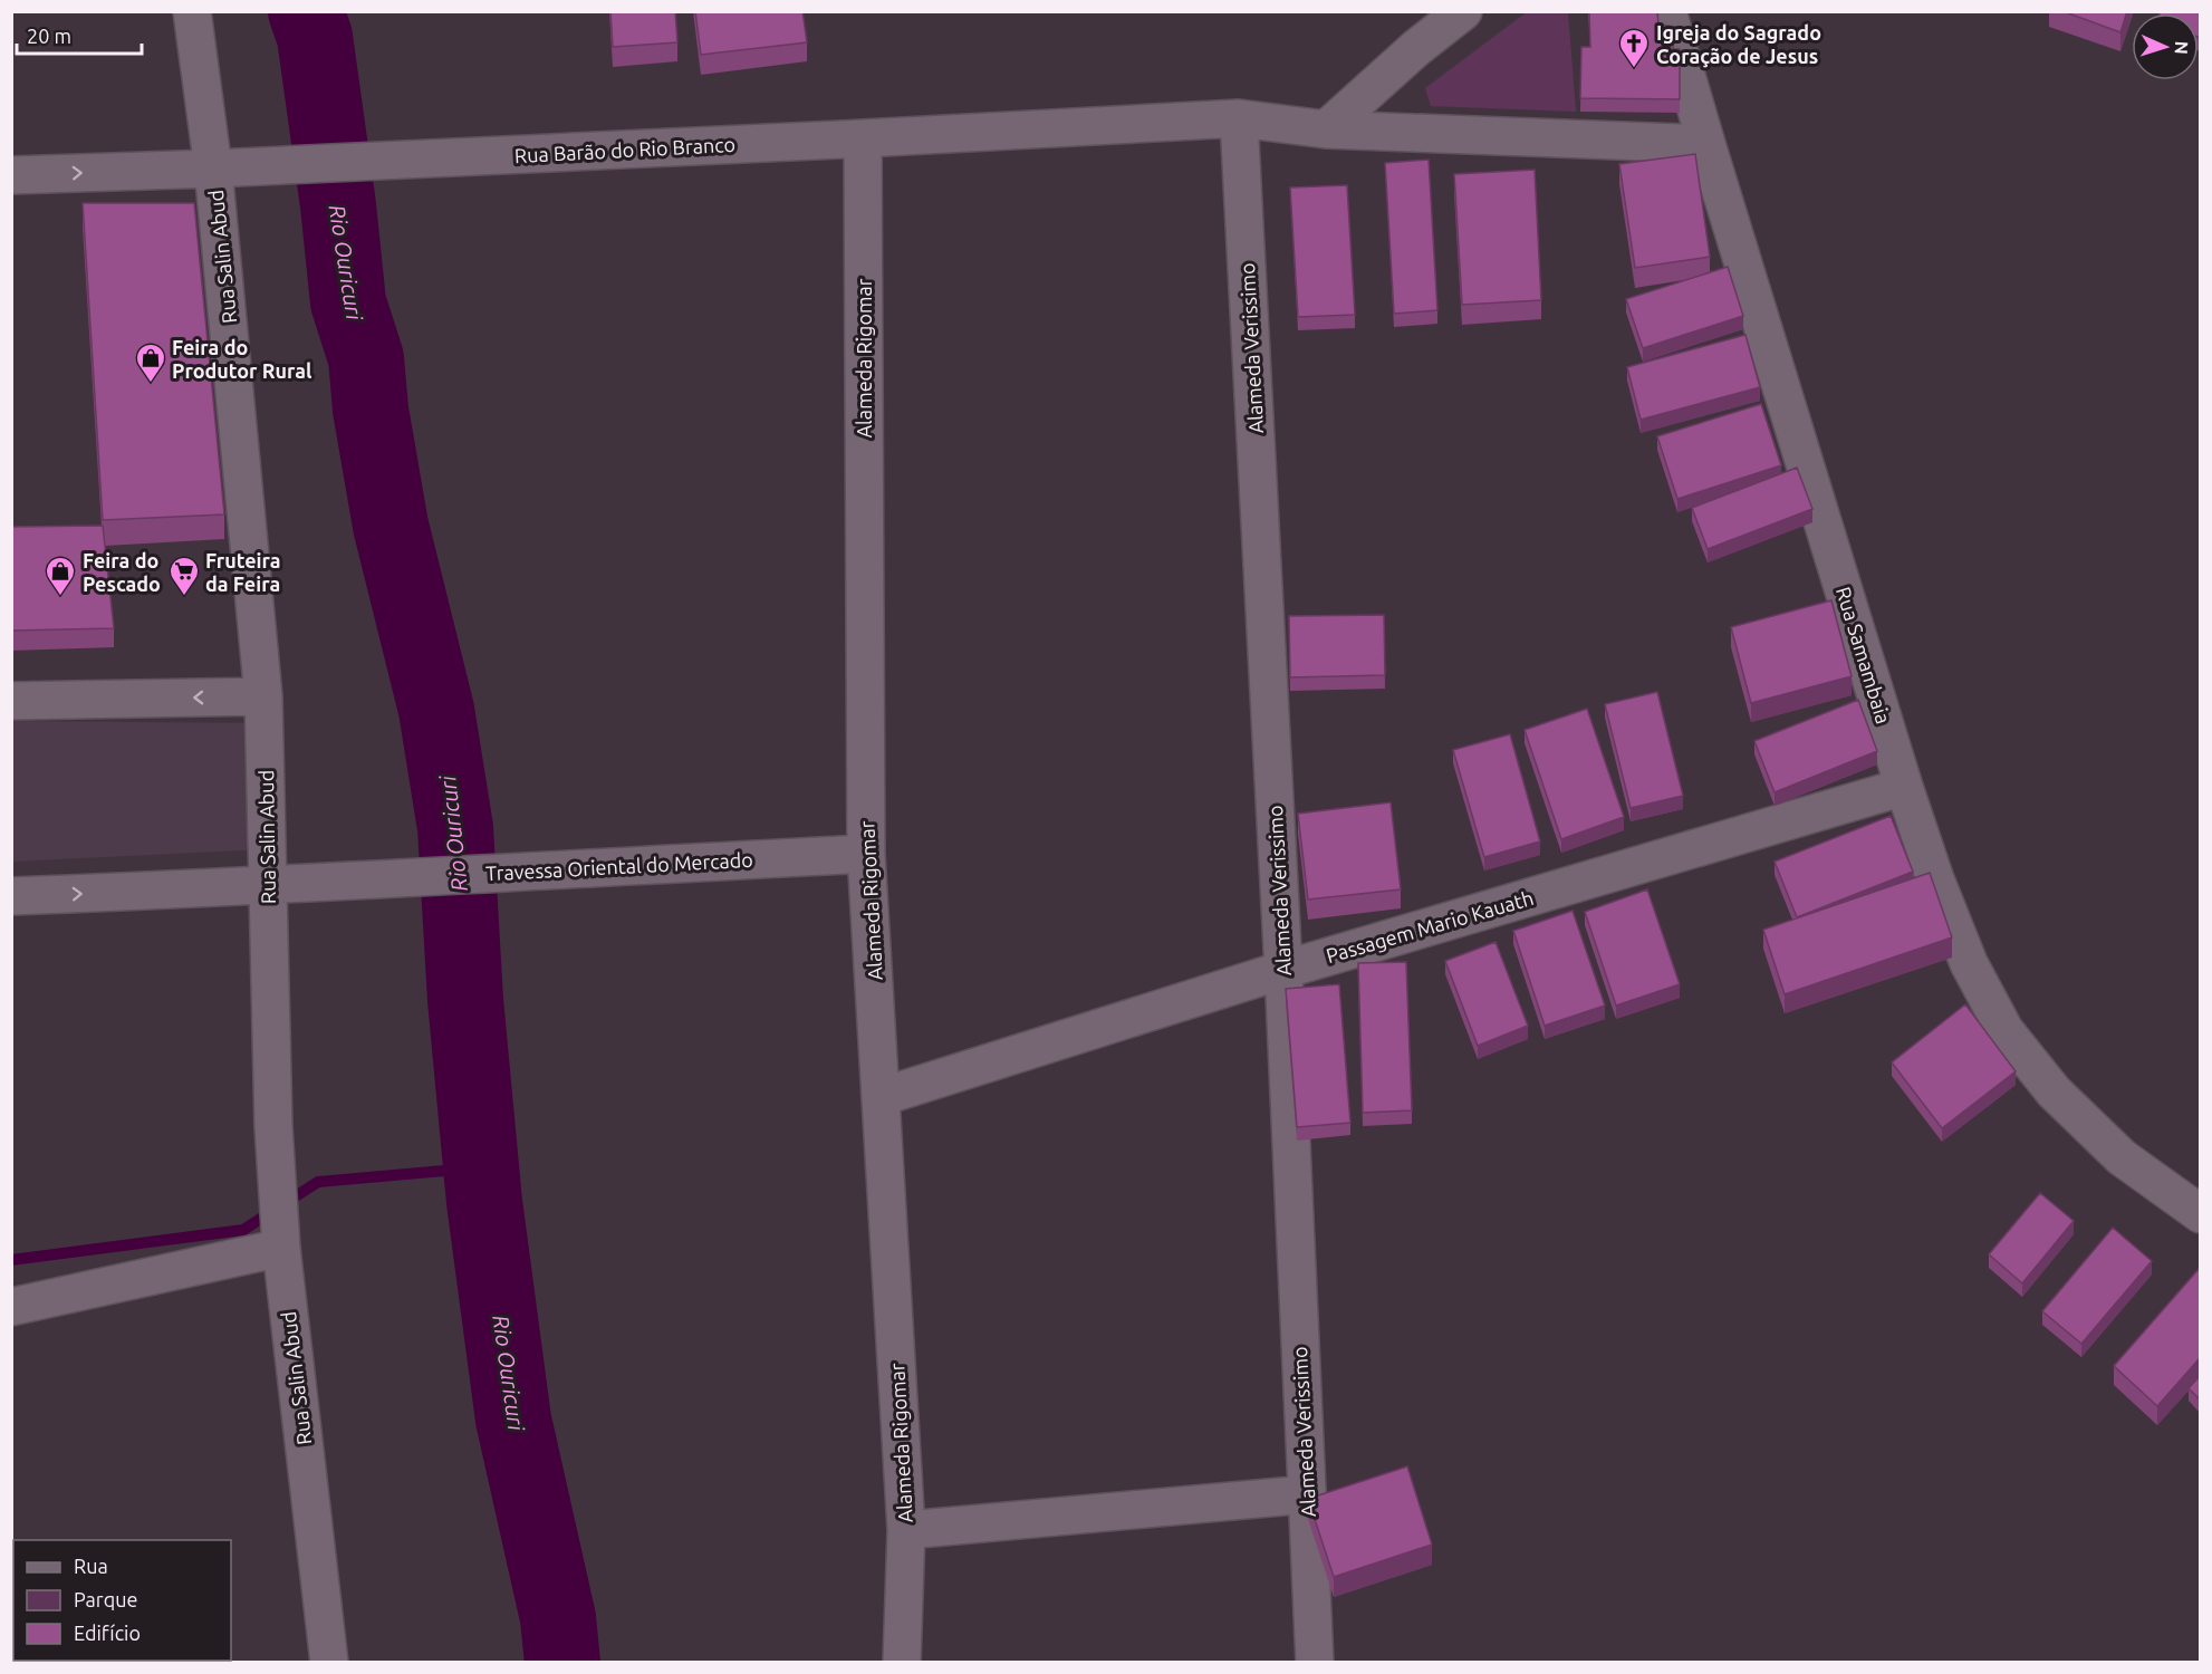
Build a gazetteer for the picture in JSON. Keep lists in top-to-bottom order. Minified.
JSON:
{"streets":{"street":["Rua Barão do Rio Branco","Rua Salin Abud","Alameda Verissimo","Alameda Rigomar","Rua Samambaia","Travessa Oriental do Mercado","Passagem Mario Kauath"]},"crossings":[["Rua Barão do Rio Branco","Rua Salin Abud"],["Rua Barão do Rio Branco","Alameda Verissimo"],["Rua Barão do Rio Branco","Alameda Rigomar"],["Rua Barão do Rio Branco","Rua Samambaia"],["Rua Salin Abud","Travessa Oriental do Mercado"],["Alameda Verissimo","Passagem Mario Kauath"],["Alameda Rigomar","Travessa Oriental do Mercado"],["Alameda Rigomar","Passagem Mario Kauath"],["Rua Samambaia","Passagem Mario Kauath"]],"water":["Rio Ouricuri"],"places":{"church":["Igreja do Sagrado Coração de Jesus"],"shop":["Feira do Produtor Rural","Feira do Pescado"],"supermarket":["Fruteira da Feira"]},"legend":["Rua","Parque","Edifício"],"scale_bar":"20 m","north":"right"}
